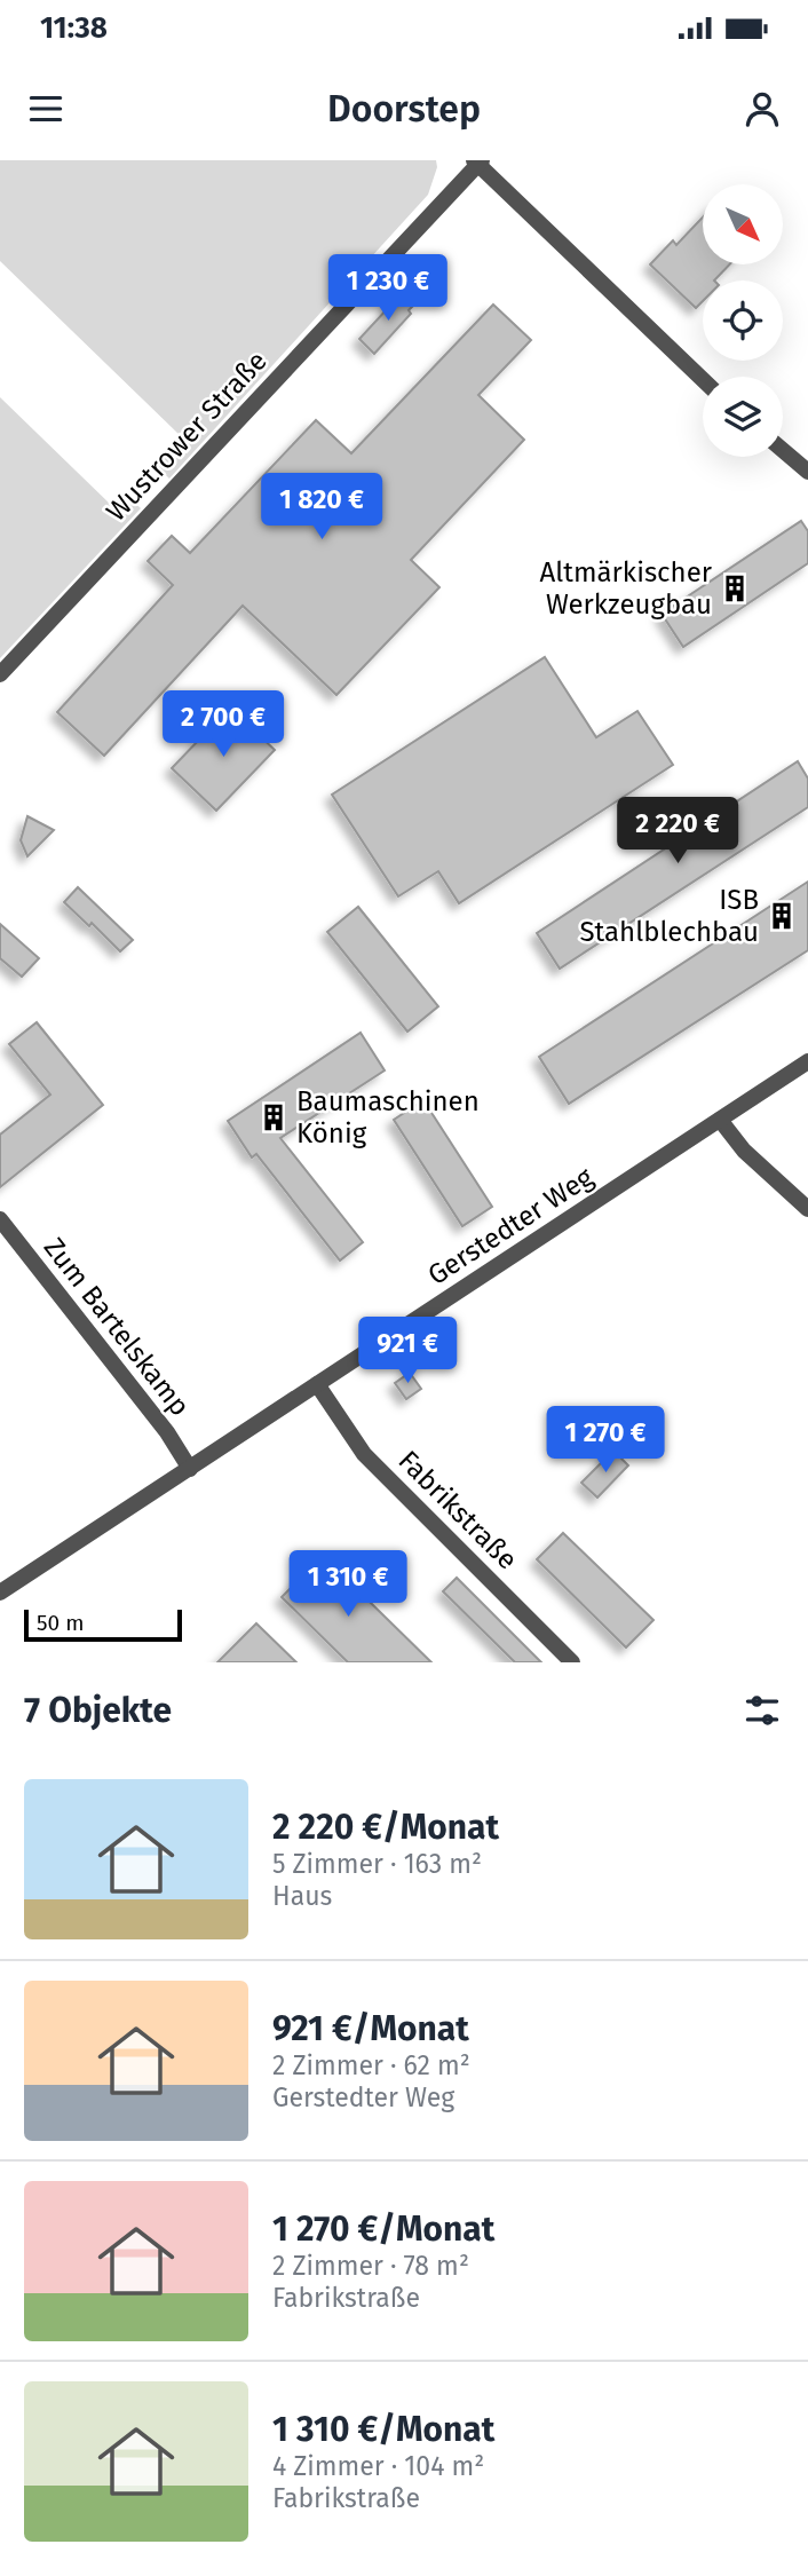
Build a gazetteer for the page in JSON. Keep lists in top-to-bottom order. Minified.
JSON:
{"streets":{"street":["Wustrower Straße","Gerstedter Weg","Zum Bartelskamp","Fabrikstraße"]},"crossings":[["Gerstedter Weg","Zum Bartelskamp"],["Gerstedter Weg","Fabrikstraße"]],"places":{"building":["Altmärkischer Werkzeugbau","ISB Stahlblechbau","Baumaschinen König"]},"scale_bar":"50 m","north":"bottom right","page":{"status":"11:38","header":"Doorstep","price":["1 230 €","1 820 €","2 700 €","2 220 €","921 €","1 270 €","1 310 €"],"scale":"50 m","heading":"7 Objekte","list":[{"name":"2 220 €/Monat","note":"5 Zimmer · 163 m² · Haus"},{"name":"921 €/Monat","note":"2 Zimmer · 62 m² · Gerstedter Weg"},{"name":"1 270 €/Monat","note":"2 Zimmer · 78 m² · Fabrikstraße"},{"name":"1 310 €/Monat","note":"4 Zimmer · 104 m² · Fabrikstraße"}]}}
